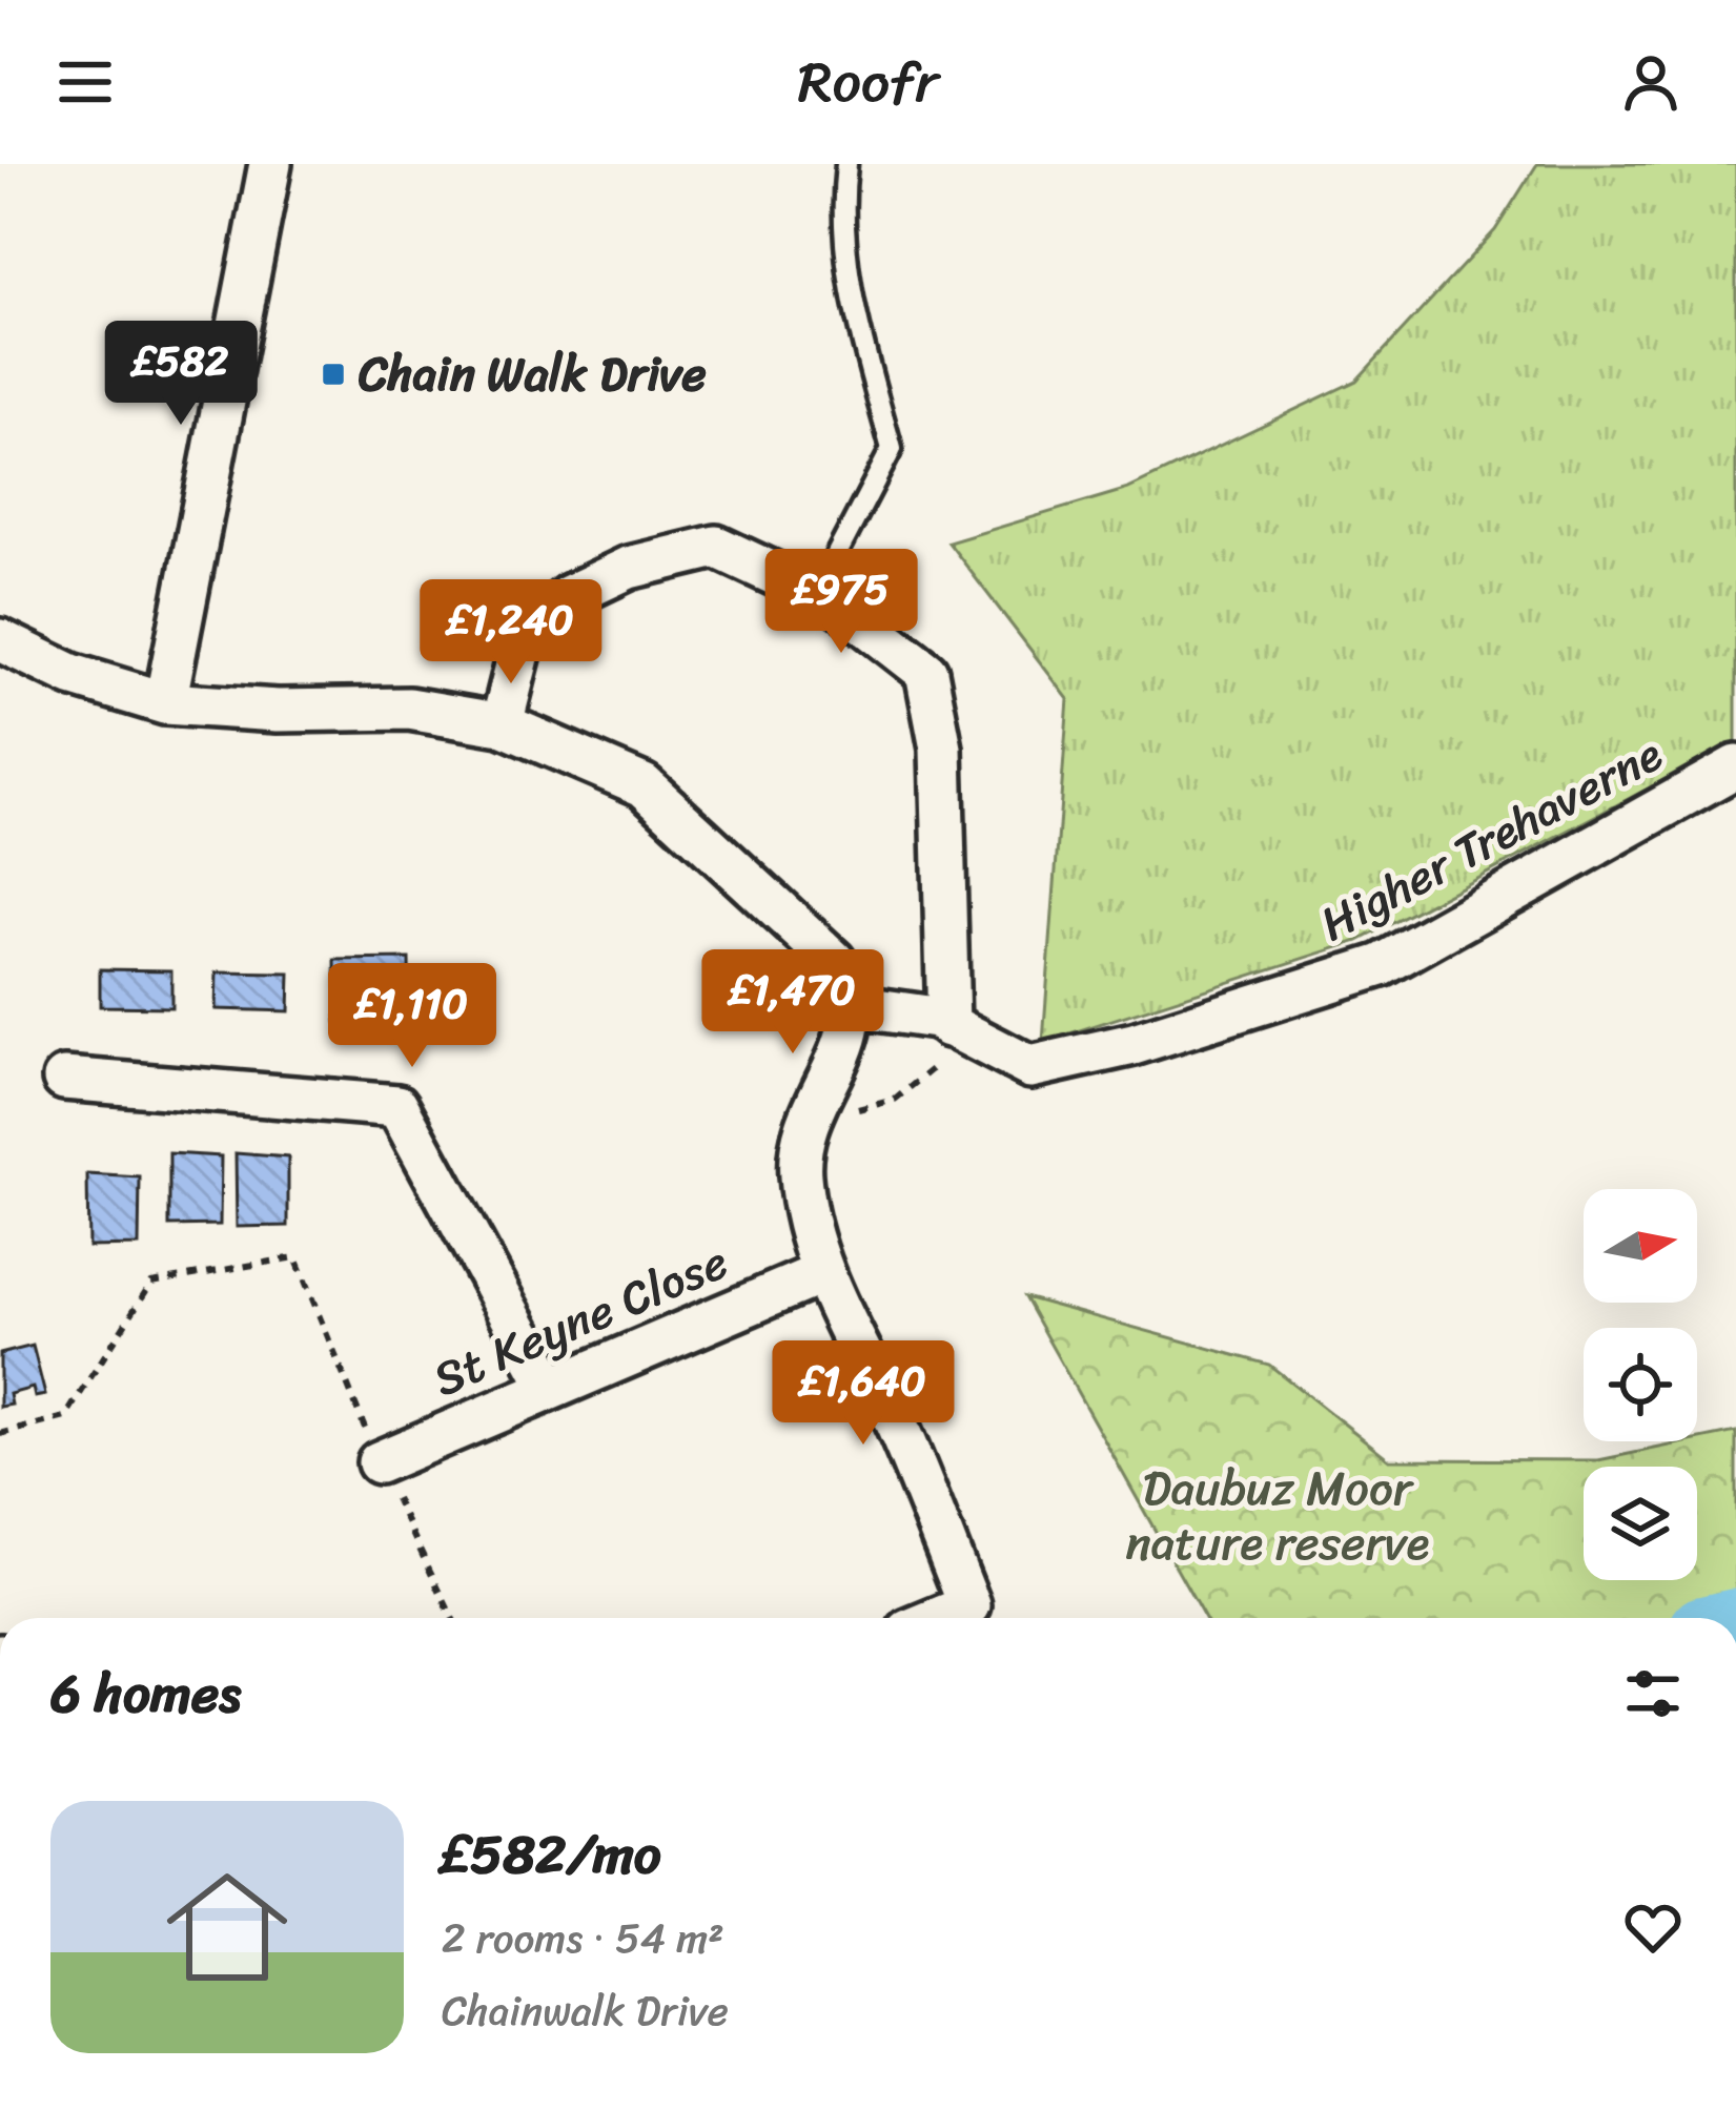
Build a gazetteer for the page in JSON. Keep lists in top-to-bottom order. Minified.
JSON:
{"streets":{"street":["Higher Trehaverne","St Keyne Close"]},"parks":["Daubuz Moor nature reserve"],"places":{"transit":["Chain Walk Drive"]},"north":"right","page":{"header":"Roofr","price":["£582","£975","£1,240","£1,470","£1,110","£1,640"],"heading":"6 homes","list":[{"name":"£582/mo","note":"2 rooms · 54 m² · Chainwalk Drive"}]}}
